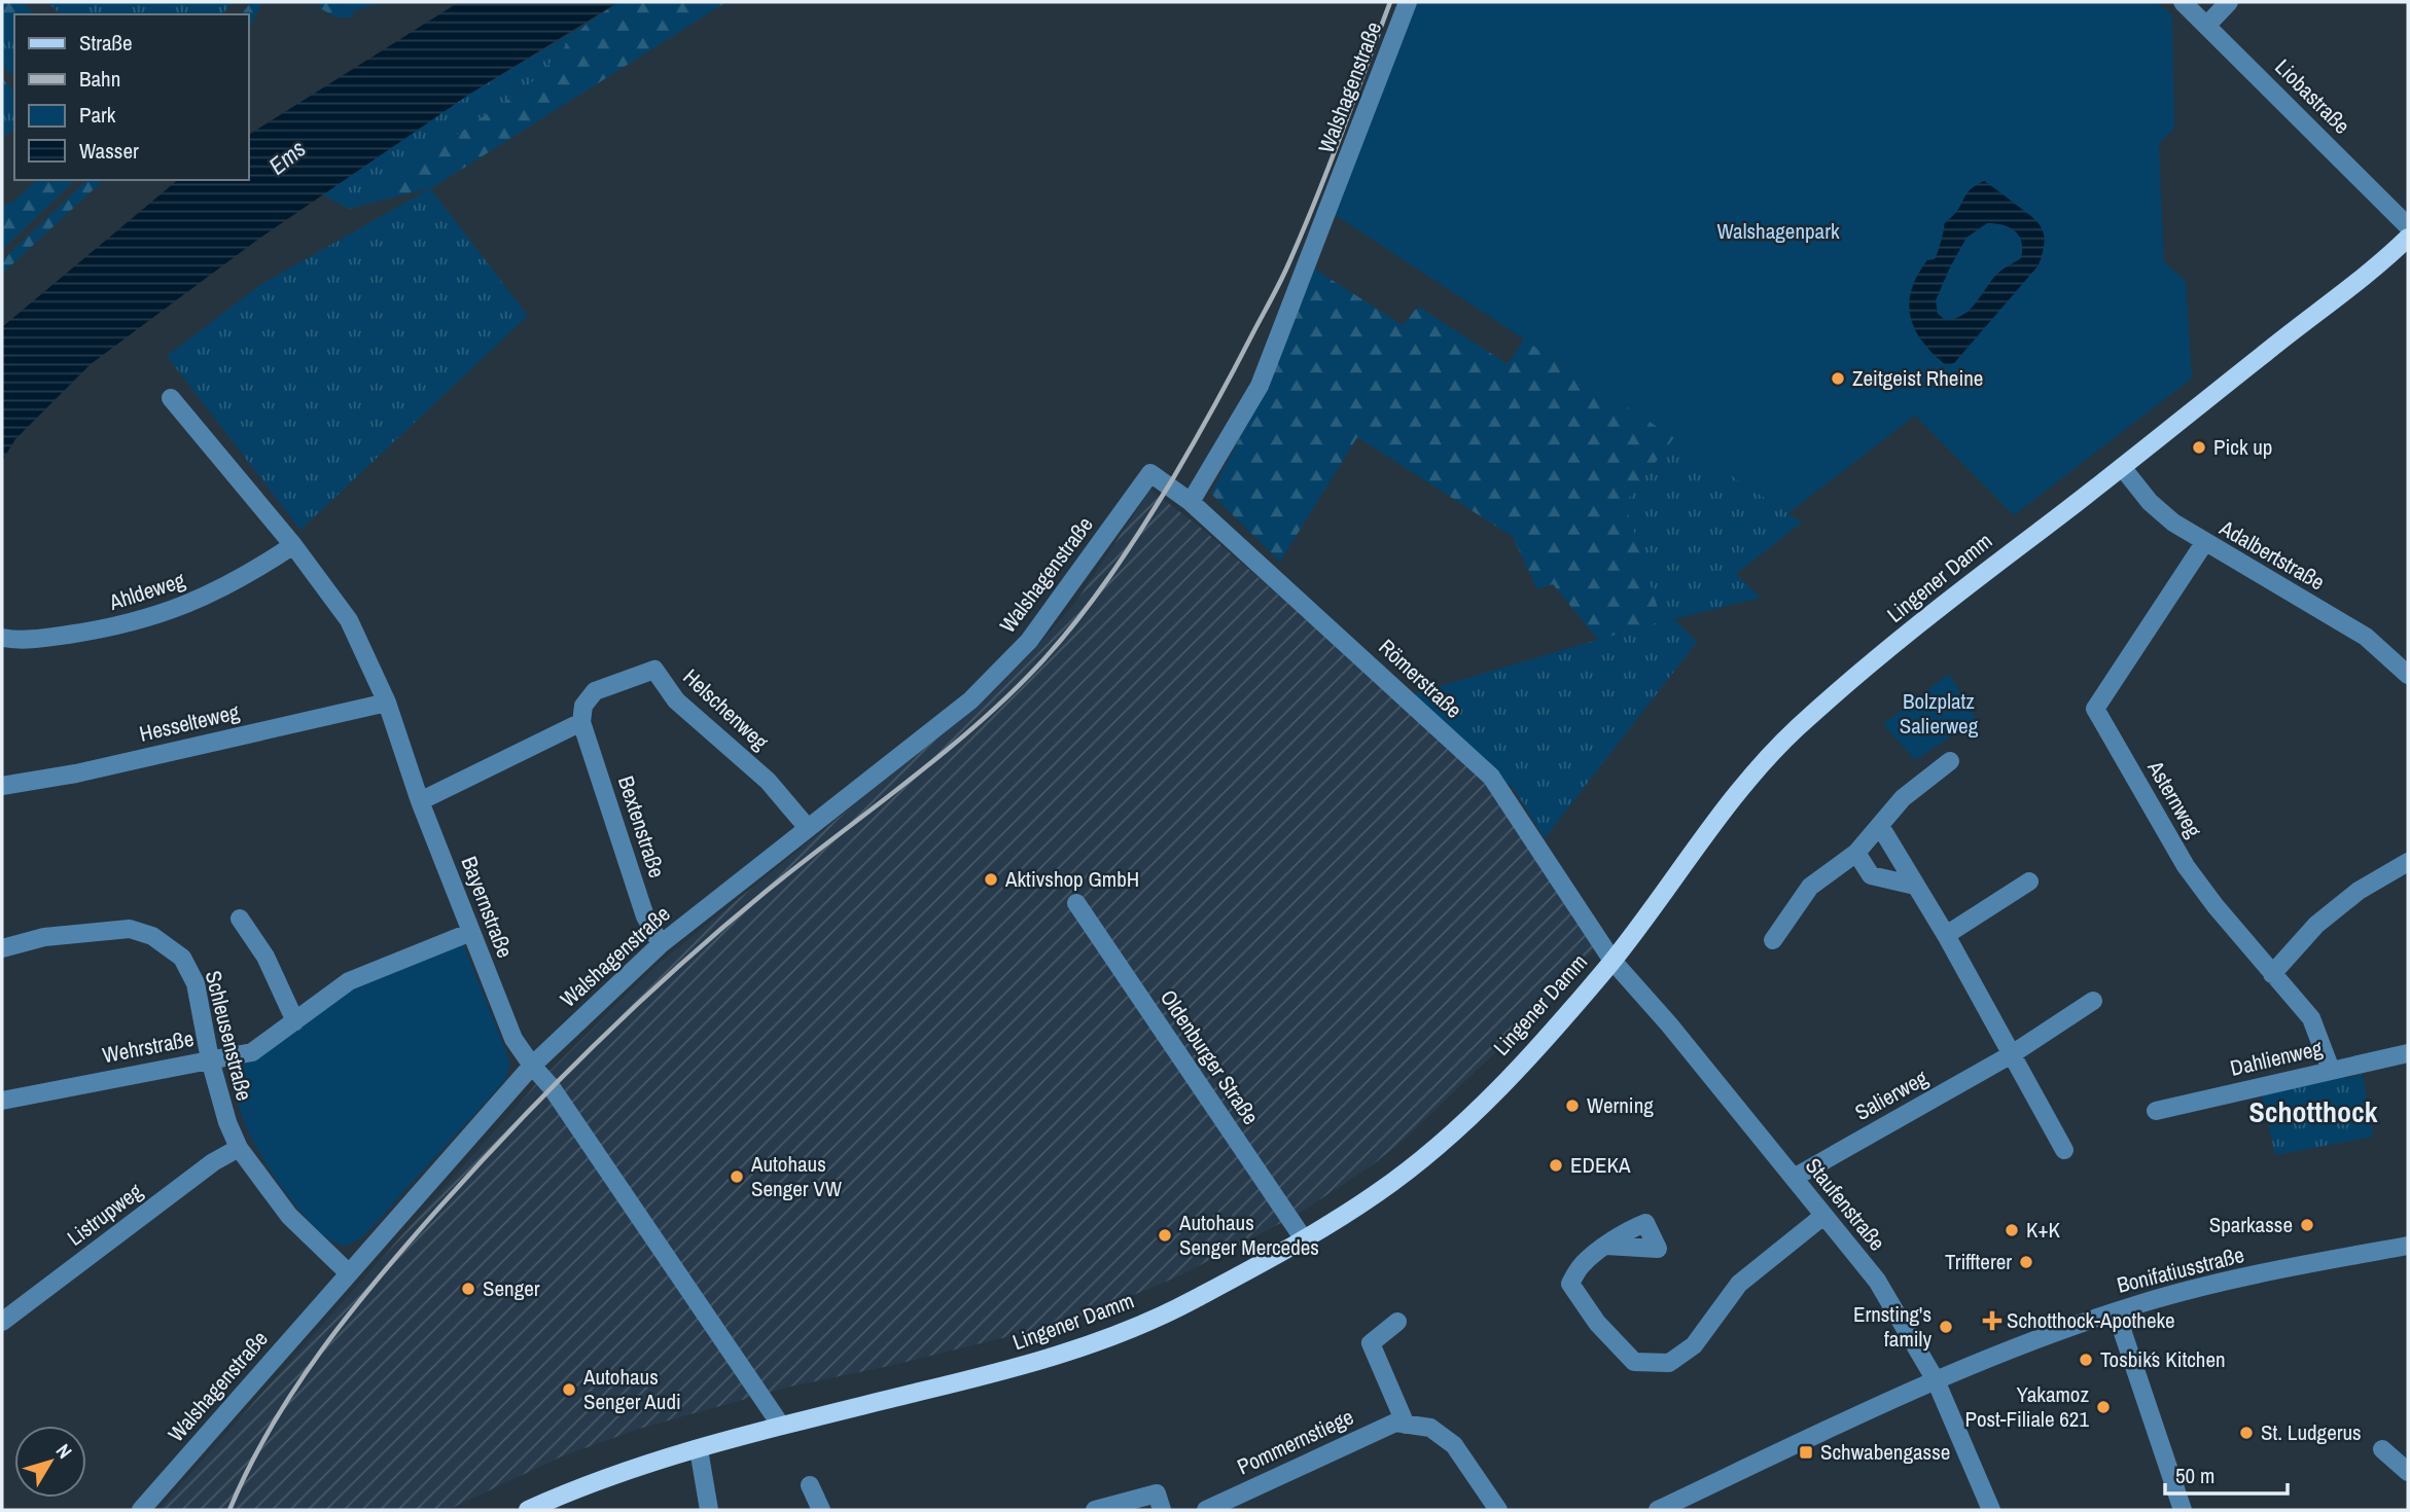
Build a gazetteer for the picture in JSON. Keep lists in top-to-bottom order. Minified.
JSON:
{"streets":{"main road":["Lingener Damm"],"street":["Walshagenstraße","Liobastraße","Adalbertstraße","Ahldeweg","Römerstraße","Helschenweg","Hesselteweg","Asternweg","Bextenstraße","Bayernstraße","Schleusenstraße","Wehrstraße","Oldenburger Straße","Dahlienweg","Salierweg","Staufenstraße","Listrupweg","Bonifatiusstraße","Pommernstiege"]},"crossings":[["Walshagenstraße","Römerstraße"],["Walshagenstraße","Helschenweg"],["Walshagenstraße","Bextenstraße"],["Walshagenstraße","Bayernstraße"],["Walshagenstraße","Schleusenstraße"],["Adalbertstraße","Lingener Damm"],["Adalbertstraße","Asternweg"],["Lingener Damm","Römerstraße"],["Lingener Damm","Bayernstraße"],["Lingener Damm","Oldenburger Straße"],["Lingener Damm","Staufenstraße"],["Ahldeweg","Bayernstraße"],["Römerstraße","Staufenstraße"],["Helschenweg","Bextenstraße"],["Hesselteweg","Bayernstraße"],["Asternweg","Dahlienweg"],["Bayernstraße","Wehrstraße"],["Schleusenstraße","Wehrstraße"],["Schleusenstraße","Listrupweg"],["Salierweg","Staufenstraße"],["Staufenstraße","Bonifatiusstraße"]],"districts":["Schotthock"],"water":["Ems"],"parks":["Walshagenpark","Bolzplatz Salierweg"],"places":{"other":["Zeitgeist Rheine","Pick up","Aktivshop GmbH","Werning","EDEKA","Autohaus Senger VW","Sparkasse","K+K","Autohaus Senger Mercedes","Triffterer","Senger","Ernsting's family","Tosbik´s Kitchen","Autohaus Senger Audi","Yakamoz Post-Filiale 621","St. Ludgerus"],"health":["Schotthock-Apotheke"],"transit":["Schwabengasse"]},"legend":["Straße","Bahn","Park","Wasser"],"scale_bar":"50 m","north":"top right"}
